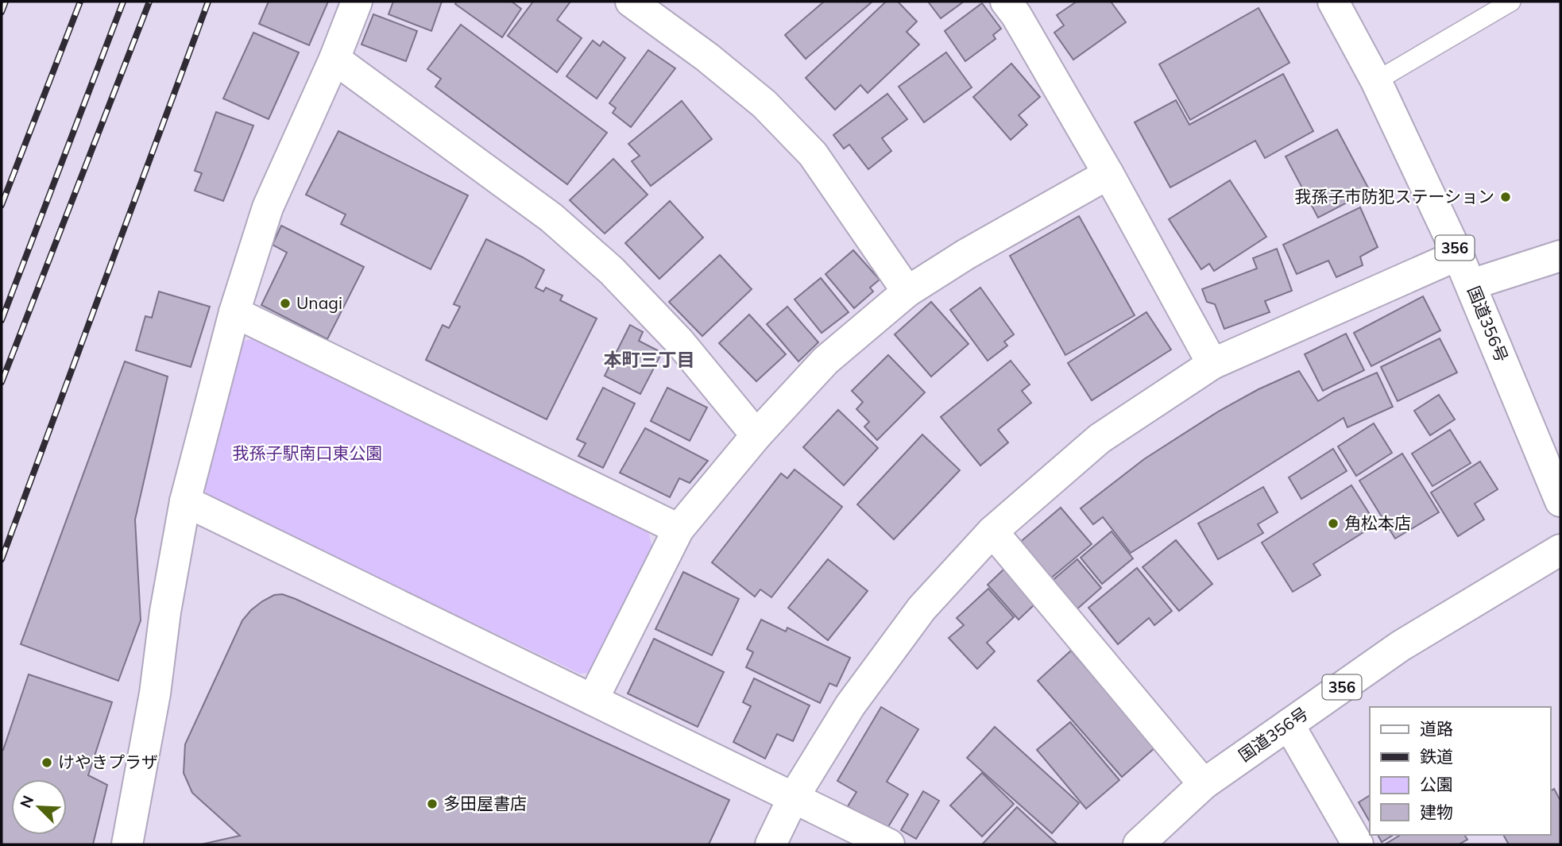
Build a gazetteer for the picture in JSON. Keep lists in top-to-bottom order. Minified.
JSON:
{"streets":{"main road":["356","国道356号"]},"districts":["本町三丁目"],"parks":["我孫子駅南口東公園"],"places":["我孫子市防犯ステーション","Unagi","角松本店","けやきプラザ","多田屋書店"],"legend":["道路","鉄道","公園","建物"],"north":"top left"}
